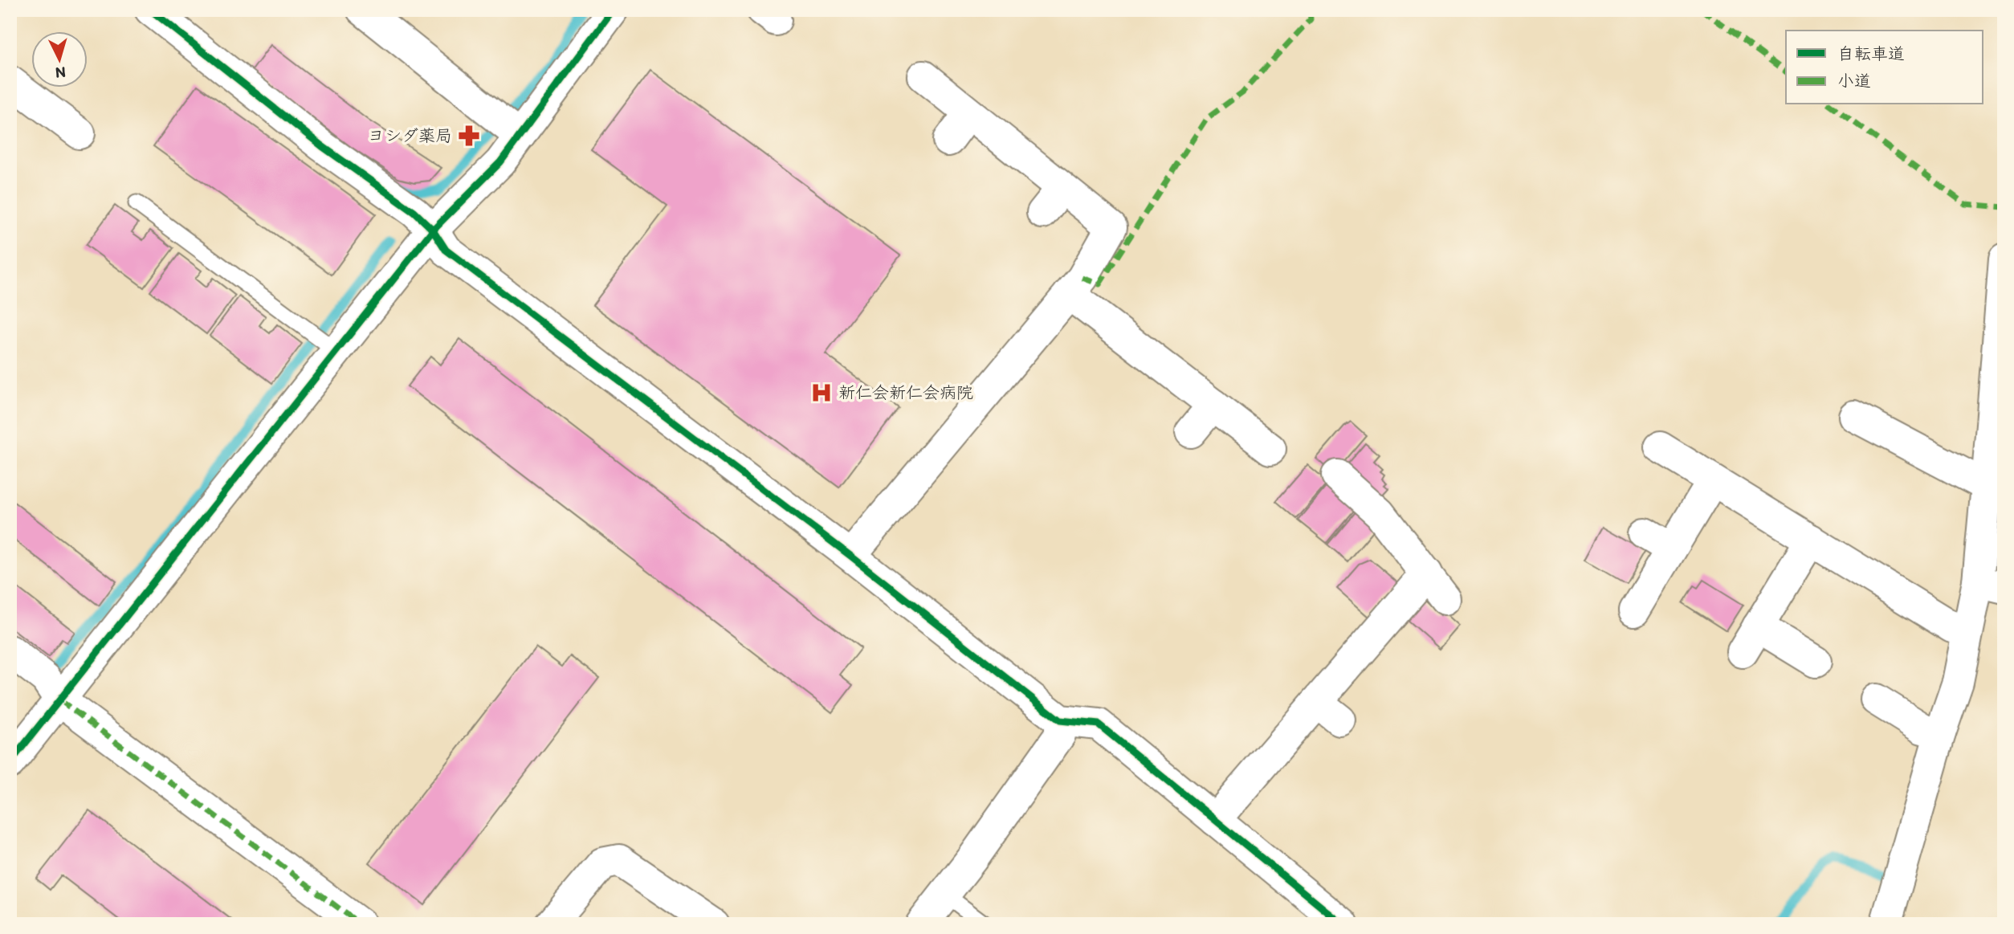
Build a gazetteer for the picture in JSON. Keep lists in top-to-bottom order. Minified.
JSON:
{"places":{"pharmacy":["ヨシダ薬局"],"hospital":["新仁会新仁会病院"]},"legend":["自転車道","小道"],"north":"bottom"}
